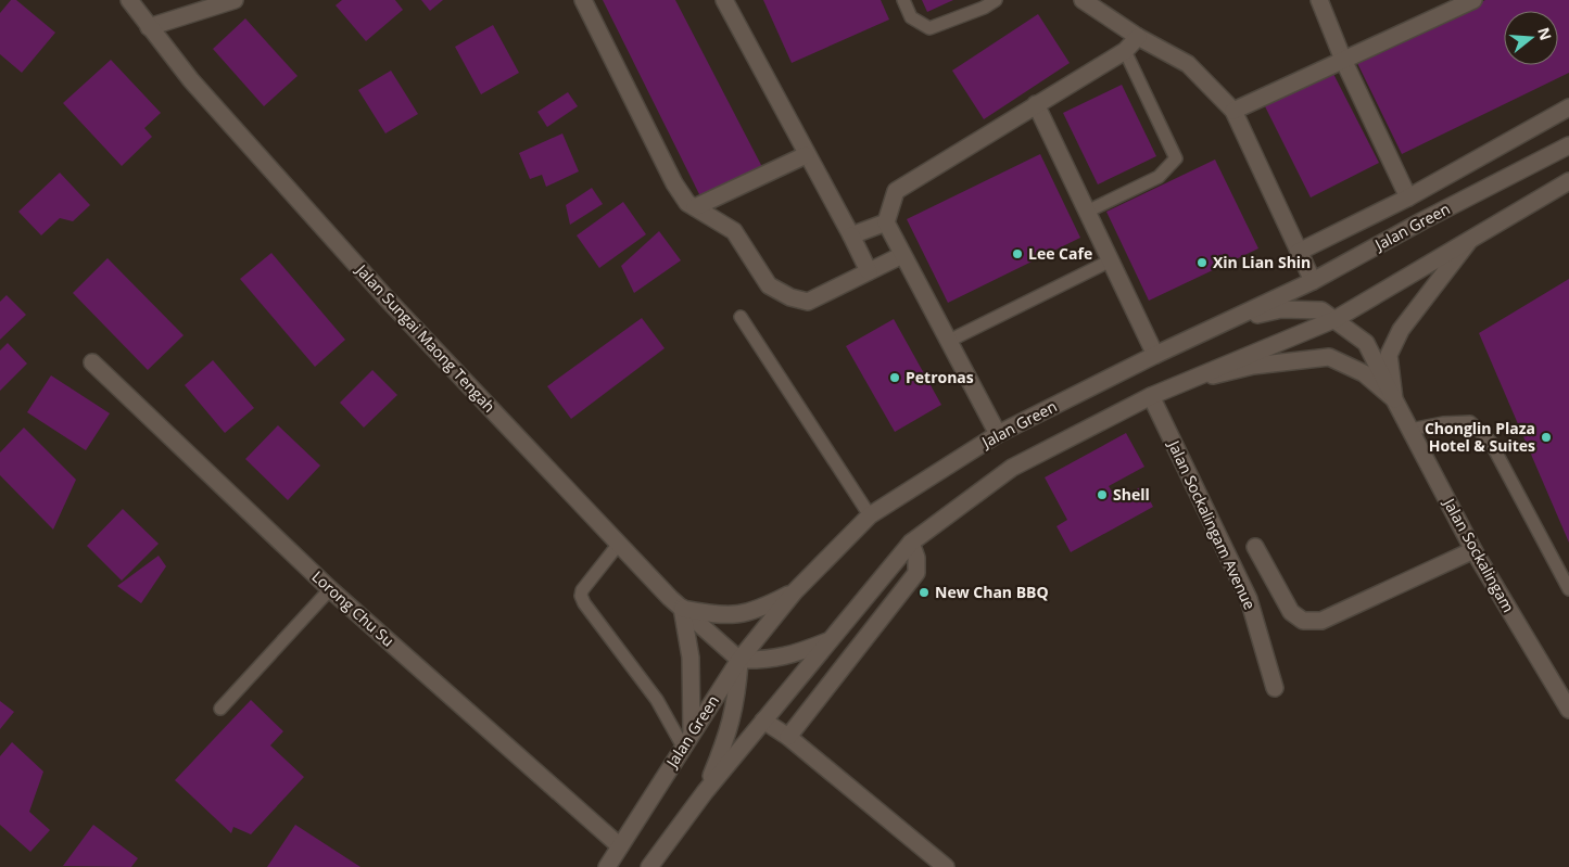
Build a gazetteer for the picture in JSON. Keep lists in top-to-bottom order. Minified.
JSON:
{"streets":{"street":["Jalan Green","Jalan Sungai Maong Tengah","Jalan Sockalingam Avenue","Jalan Sockalingam","Lorong Chu Su"]},"crossings":[["Jalan Green","Jalan Sungai Maong Tengah"],["Jalan Green","Lorong Chu Su"]],"places":["Lee Cafe","Xin Lian Shin","Petronas","Chonglin Plaza Hotel & Suites","Shell","New Chan BBQ"],"north":"right"}
